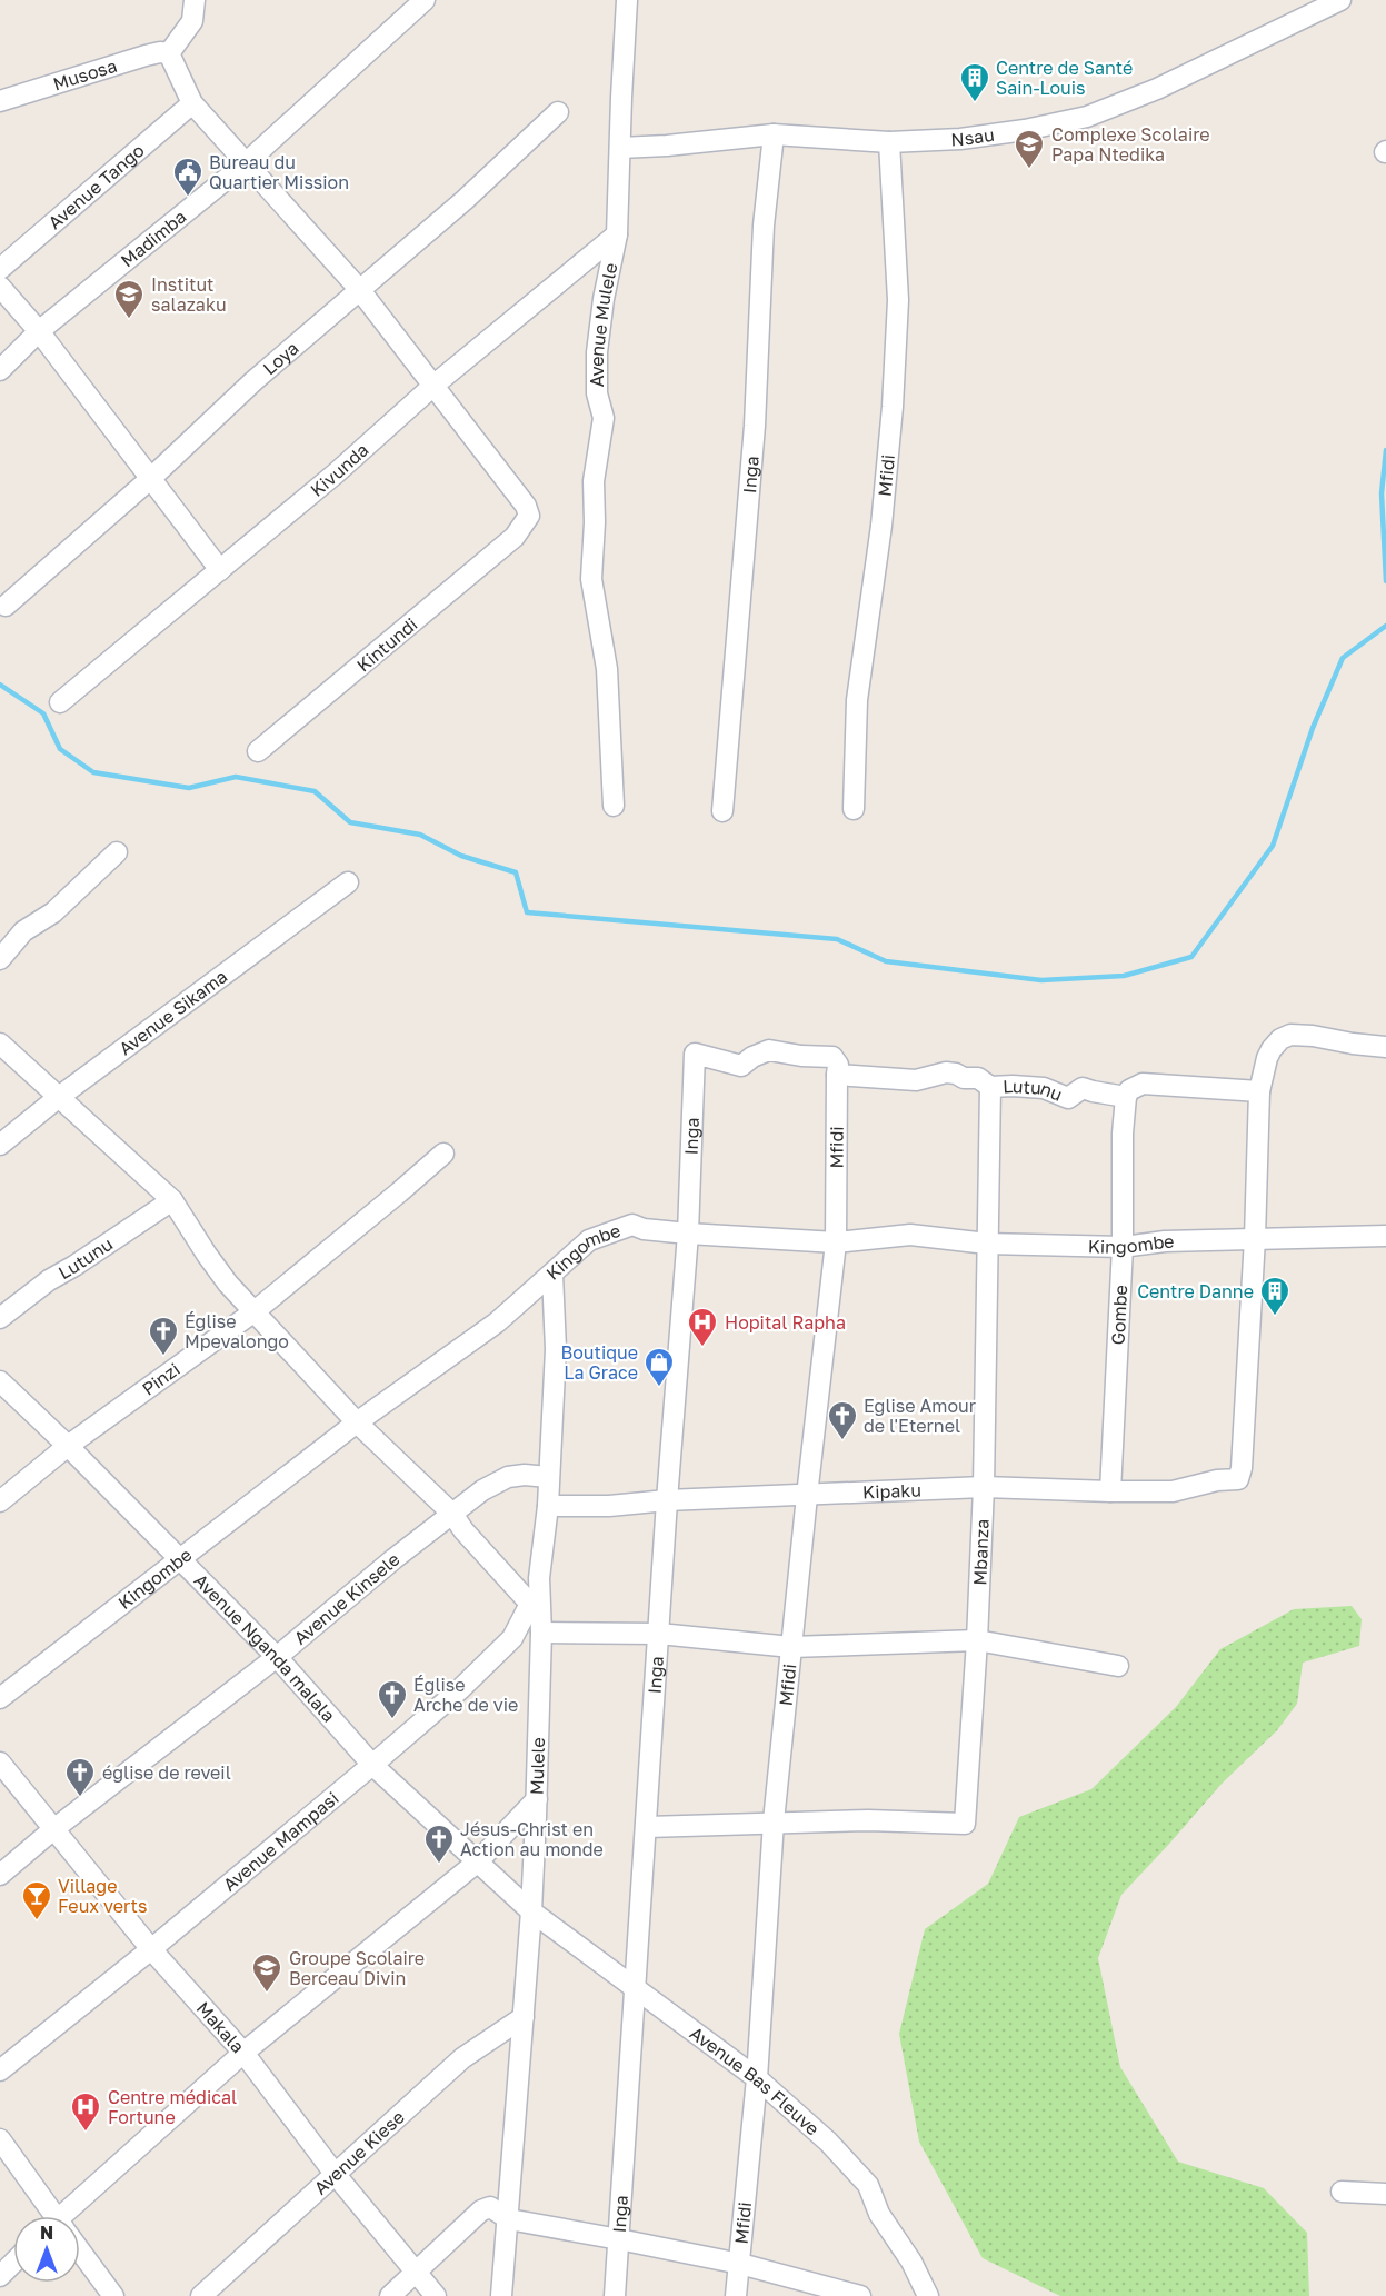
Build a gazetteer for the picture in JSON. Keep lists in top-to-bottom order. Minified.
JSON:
{"streets":{"street":["Musosa","Nsau","Avenue Tango","Madimba","Avenue Mulele","Loya","Kivunda","Inga","Mfidi","Kintundi","Avenue Sikama","Lutunu","Kingombe","Gombe","Pinzi","Kipaku","Mbanza","Avenue Kinsele","Avenue Nganda malala","Mulele","Avenue Mampasi","Makala","Avenue Bas Fleuve","Avenue Kiese"]},"crossings":[["Nsau","Avenue Mulele"],["Nsau","Inga"],["Nsau","Mfidi"],["Avenue Mulele","Kivunda"],["Kivunda","Kintundi"],["Inga","Mfidi"],["Inga","Lutunu"],["Inga","Kingombe"],["Inga","Kipaku"],["Inga","Avenue Bas Fleuve"],["Mfidi","Lutunu"],["Mfidi","Kingombe"],["Mfidi","Kipaku"],["Mfidi","Mbanza"],["Mfidi","Avenue Bas Fleuve"],["Lutunu","Gombe"],["Lutunu","Mbanza"],["Kingombe","Gombe"],["Kingombe","Kipaku"],["Kingombe","Mbanza"],["Kingombe","Avenue Nganda malala"],["Kingombe","Mulele"],["Gombe","Kipaku"],["Pinzi","Avenue Nganda malala"],["Kipaku","Mbanza"],["Kipaku","Mulele"],["Avenue Kinsele","Avenue Nganda malala"],["Avenue Kinsele","Mulele"],["Avenue Kinsele","Makala"],["Avenue Nganda malala","Mulele"],["Avenue Nganda malala","Avenue Mampasi"],["Avenue Nganda malala","Avenue Bas Fleuve"],["Mulele","Avenue Mampasi"],["Mulele","Avenue Bas Fleuve"],["Mulele","Avenue Kiese"],["Avenue Mampasi","Makala"],["Makala","Avenue Kiese"]],"places":{"building":["Centre de Santé Sain-Louis","Centre Danne"],"school or university":["Complexe Scolaire Papa Ntedika","Institut salazaku","Groupe Scolaire Berceau Divin"],"public building":["Bureau du Quartier Mission"],"hospital":["Hopital Rapha","Centre médical Fortune"],"church":["Église Mpevalongo","Eglise Amour de l'Eternel","Église Arche de vie","église de reveil","Jésus-Christ en Action au monde"],"shop":["Boutique La Grace"],"bar":["Village Feux verts"]},"north":"top"}
